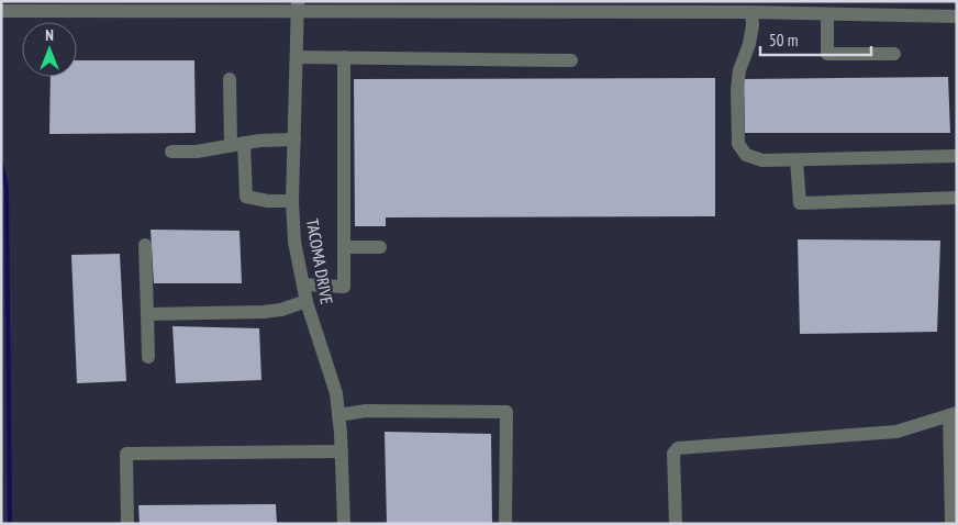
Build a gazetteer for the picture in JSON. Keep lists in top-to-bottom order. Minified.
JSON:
{"streets":{"street":["TACOMA DRIVE"]},"scale_bar":"50 m","north":"top"}
